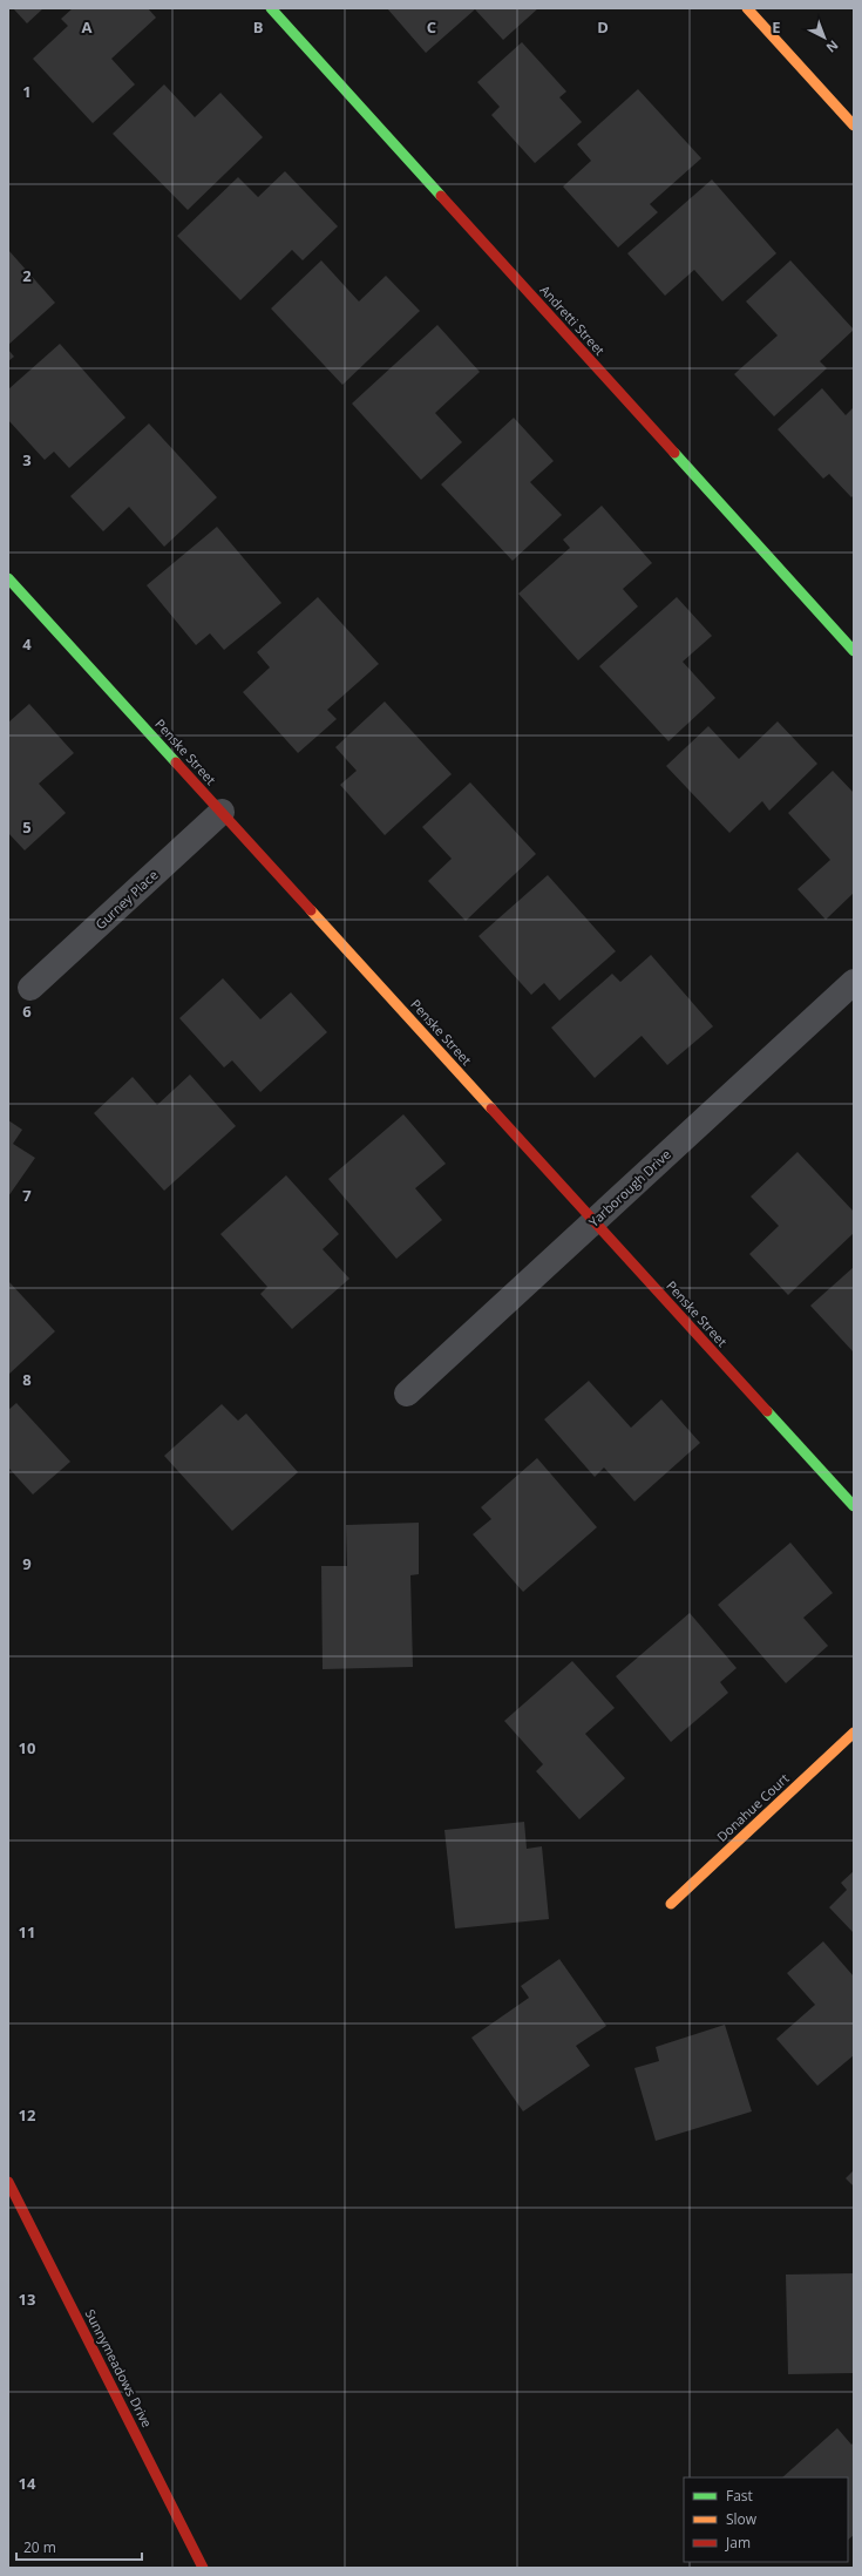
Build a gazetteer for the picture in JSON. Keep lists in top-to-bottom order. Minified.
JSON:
{"streets":{"street":["Andretti Street","Penske Street","Gurney Place","Yarborough Drive","Donahue Court","Sunnymeadows Drive"]},"crossings":[["Penske Street","Gurney Place"],["Penske Street","Yarborough Drive"]],"legend":["Fast","Slow","Jam"],"scale_bar":"20 m","north":"bottom right","grid":{"columns":["A","B","C","D","E"],"rows":["1","2","3","4","5","6","7","8","9","10","11","12","13","14"]}}
